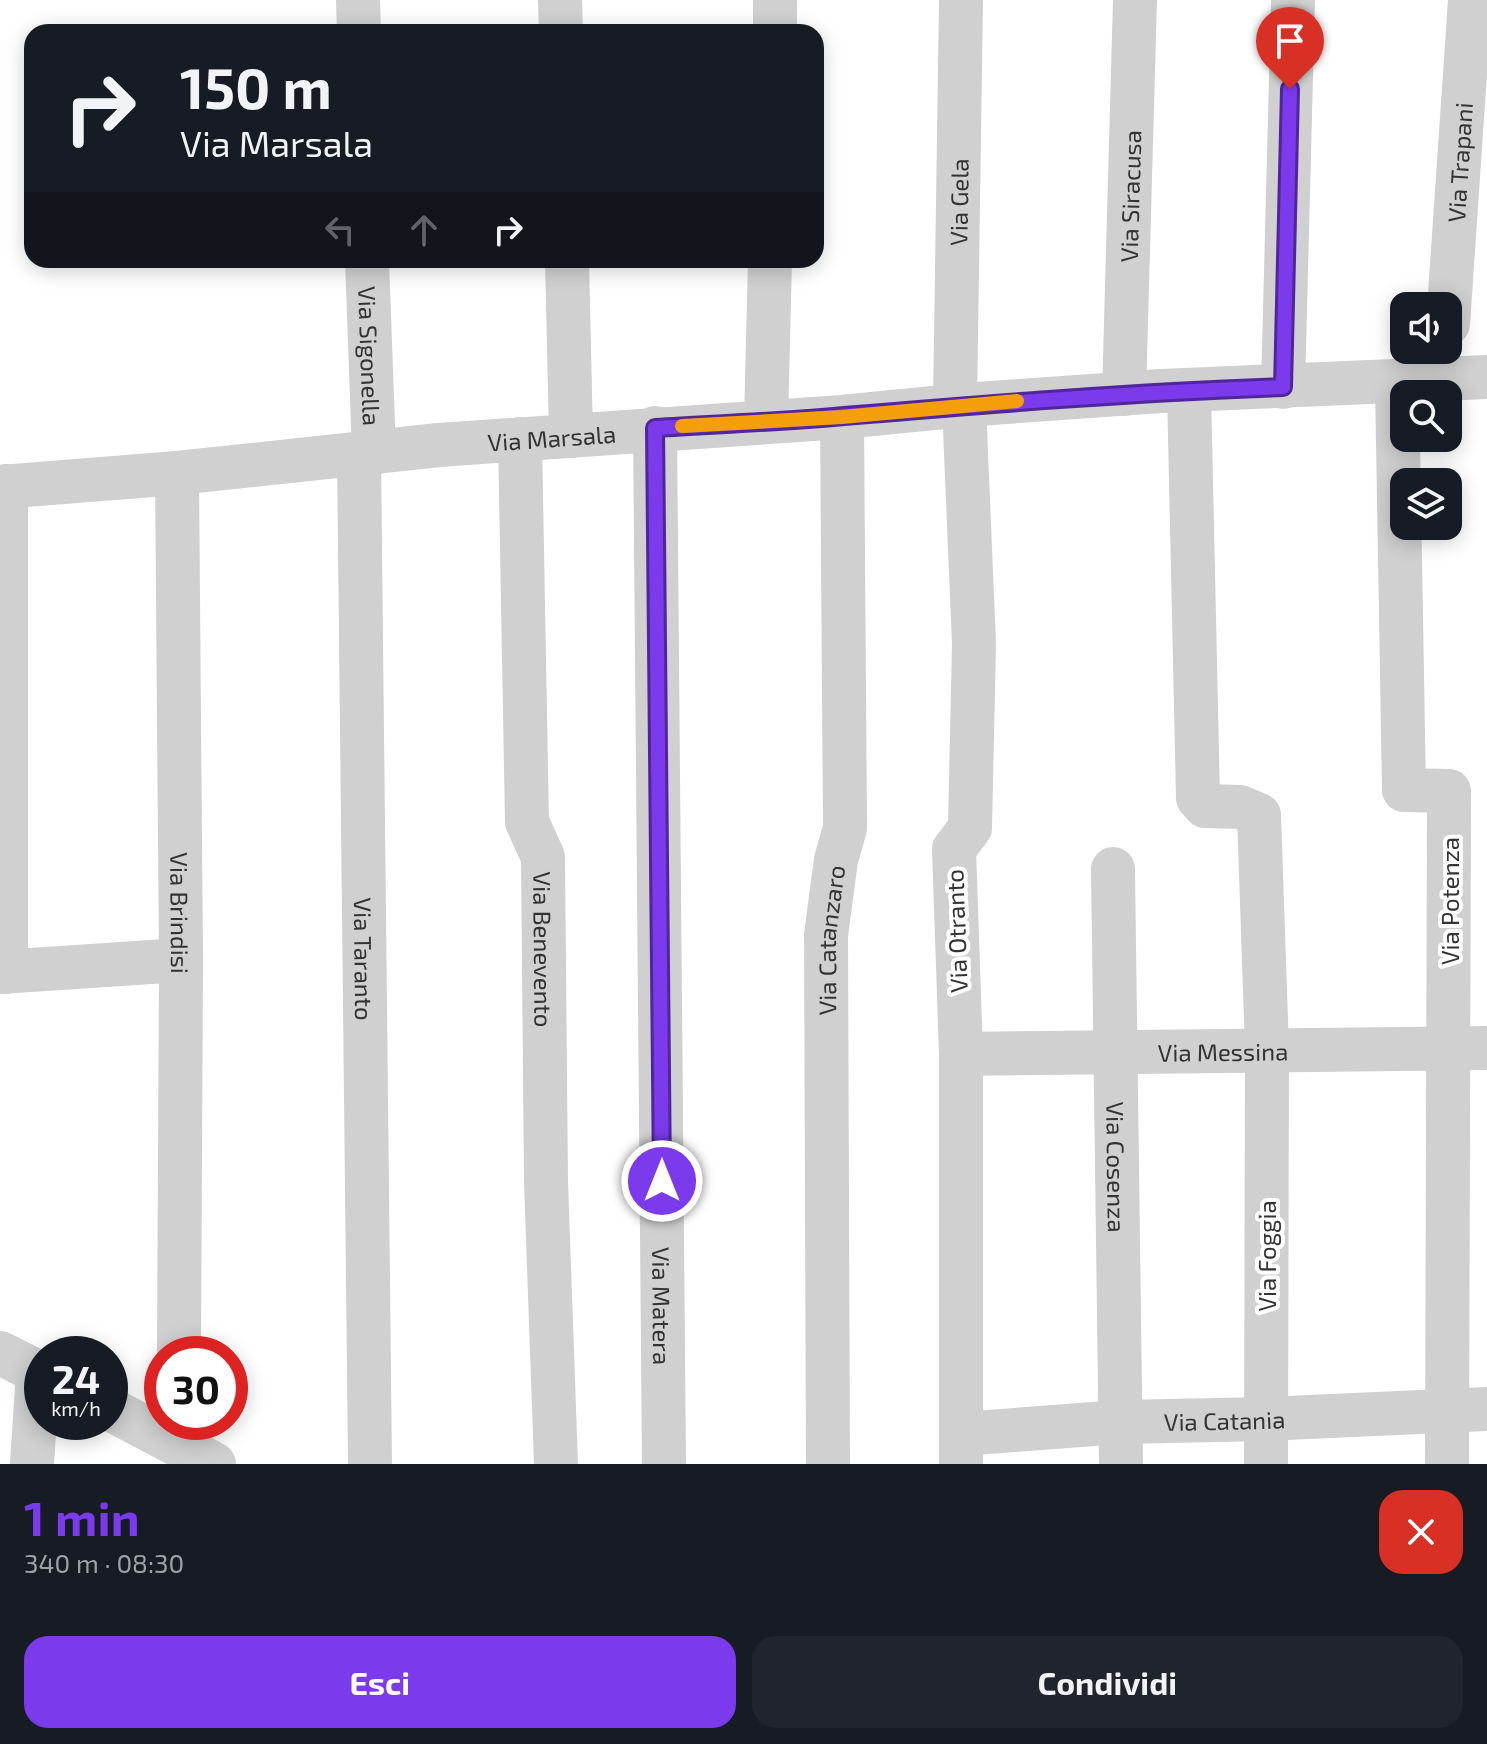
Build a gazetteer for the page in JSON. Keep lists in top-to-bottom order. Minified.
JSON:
{"streets":{"street":["Via Trapani","Via Siracusa","Via Gela","Via Sigonella","Via Marsala","Via Potenza","Via Brindisi","Via Otranto","Via Catanzaro","Via Benevento","Via Taranto","Via Messina","Via Cosenza","Via Foggia","Via Matera","Via Catania"]},"crossings":[["Via Siracusa","Via Marsala"],["Via Gela","Via Marsala"],["Via Gela","Via Otranto"],["Via Sigonella","Via Marsala"],["Via Sigonella","Via Taranto"],["Via Marsala","Via Brindisi"],["Via Marsala","Via Otranto"],["Via Marsala","Via Catanzaro"],["Via Marsala","Via Benevento"],["Via Marsala","Via Taranto"],["Via Marsala","Via Foggia"],["Via Marsala","Via Matera"],["Via Potenza","Via Messina"],["Via Potenza","Via Catania"],["Via Otranto","Via Messina"],["Via Otranto","Via Catania"],["Via Messina","Via Cosenza"],["Via Messina","Via Foggia"],["Via Cosenza","Via Catania"],["Via Foggia","Via Catania"]],"page":{"turn":["150 m","Via Marsala"],"speed":"24 km/h","limit":"30","heading":["1 min","340 m · 08:30"],"buttons":["Esci","Condividi"]}}
